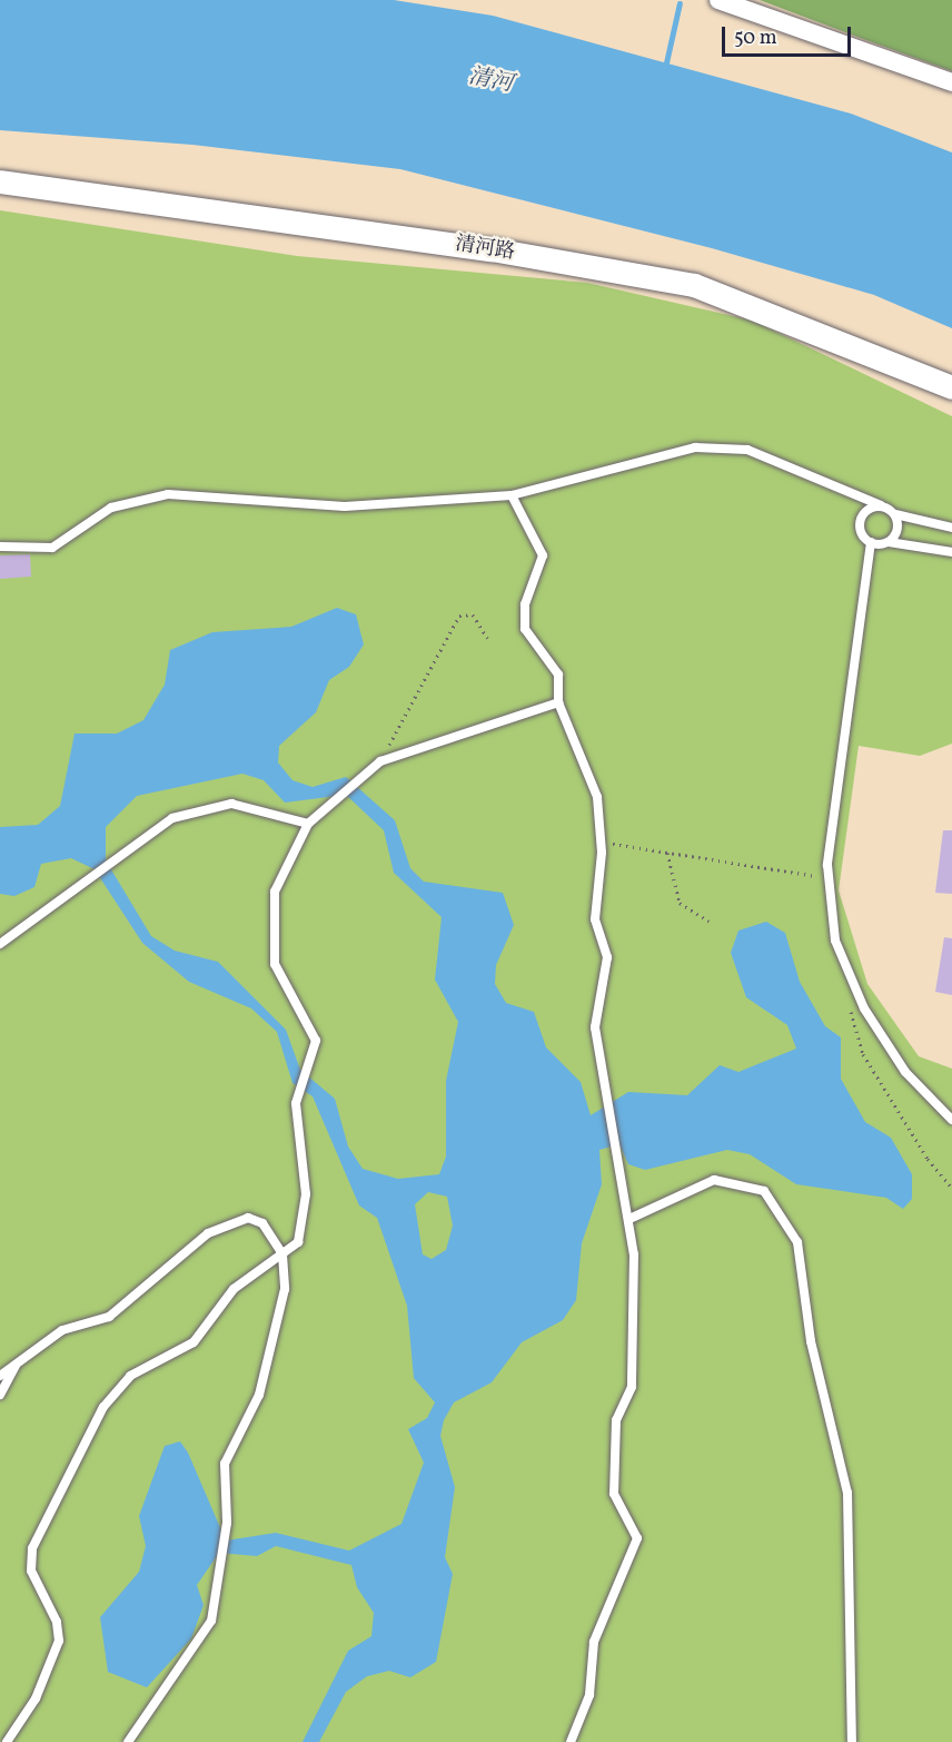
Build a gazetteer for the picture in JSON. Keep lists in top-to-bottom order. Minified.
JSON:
{"streets":{"street":["清河路"]},"water":["清河"],"scale_bar":"50 m"}
